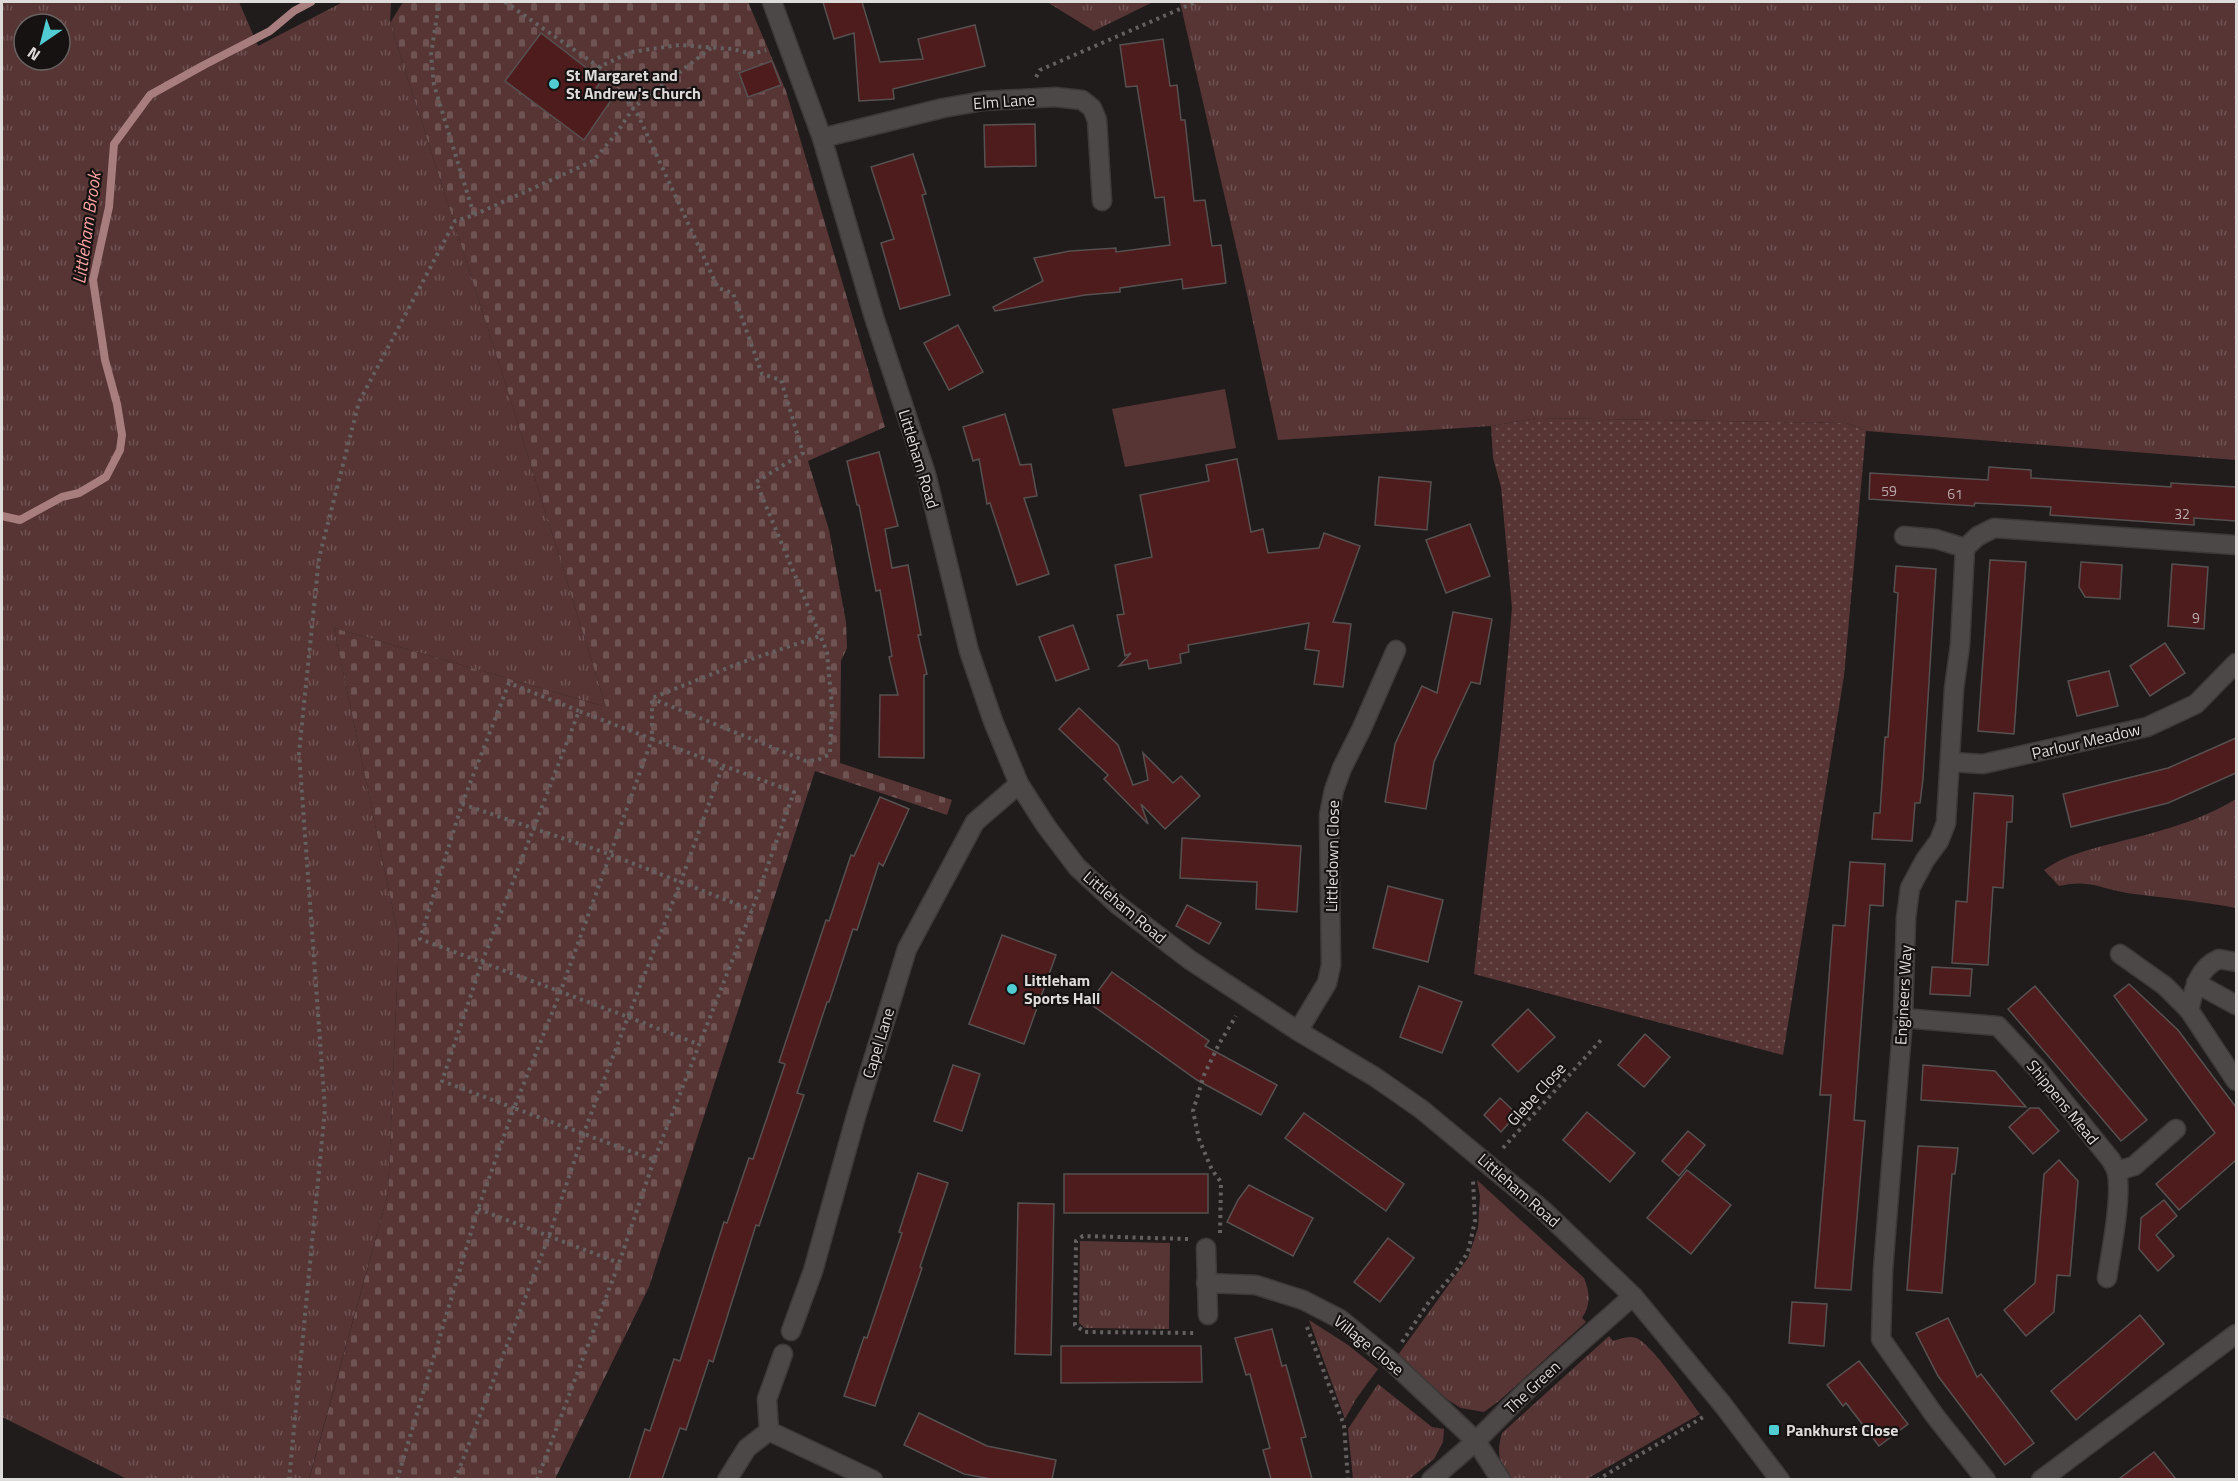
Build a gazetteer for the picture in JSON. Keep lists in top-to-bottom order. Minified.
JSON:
{"streets":{"street":["Elm Lane","Littleham Road","Parlour Meadow","Littledown Close","Engineers Way","Capel Lane","Shippens Mead","Village Close","The Green"],"path":["Glebe Close"]},"crossings":[["Elm Lane","Littleham Road"],["Littleham Road","Littledown Close"],["Littleham Road","Capel Lane"],["Littleham Road","Glebe Close"],["Littleham Road","The Green"],["Parlour Meadow","Engineers Way"],["Engineers Way","Shippens Mead"],["Glebe Close","Village Close"],["Village Close","The Green"]],"water":["Littleham Brook"],"places":{"other":["St Margaret and St Andrew's Church","Littleham Sports Hall"],"transit":["Pankhurst Close"]},"house_numbers":["59","61","32","9"],"north":"bottom left"}
